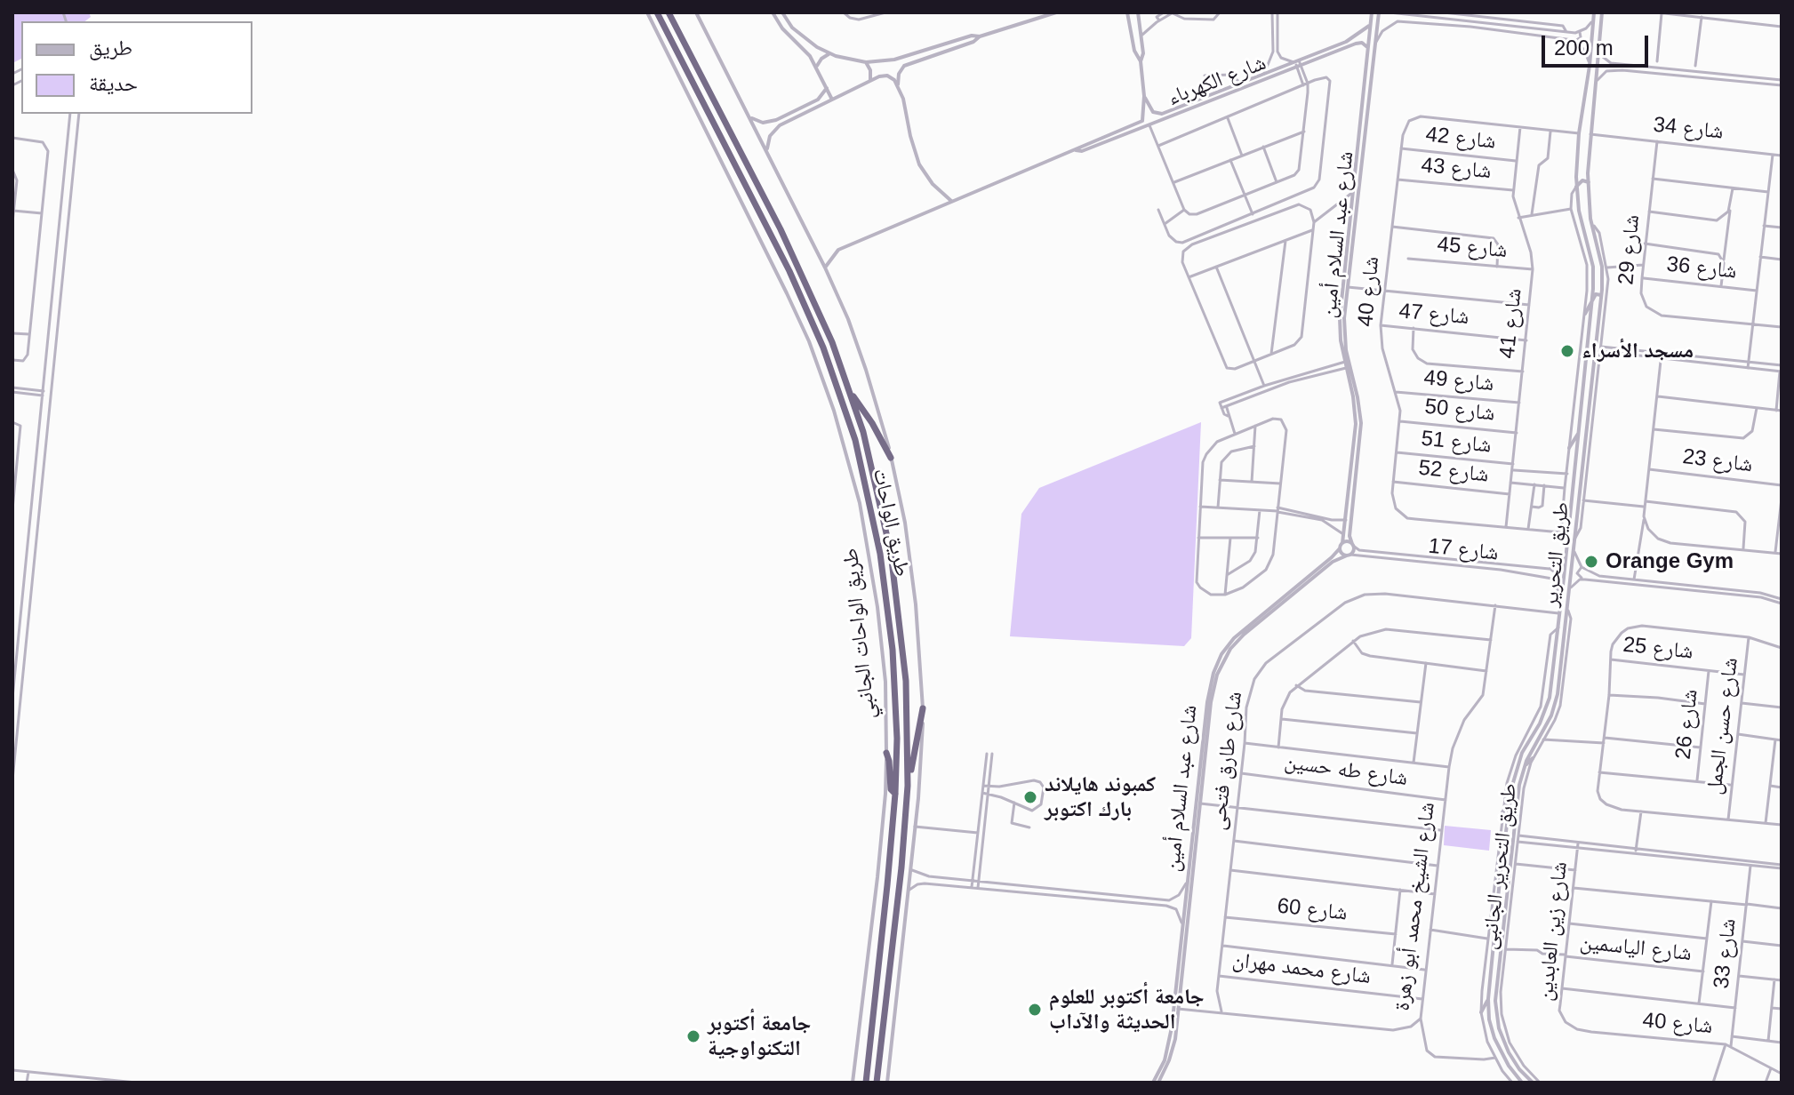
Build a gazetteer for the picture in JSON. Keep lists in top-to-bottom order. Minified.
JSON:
{"streets":{"highway":["طريق الواحات"],"street":["شارع الكهرباء","شارع 34","شارع 42","شارع 43","شارع عبد السلام أمين","شارع 45","شارع 29","شارع 36","شارع 40","شارع 47","شارع 41","شارع 49","شارع 50","شارع 51","شارع 23","شارع 52","شارع 17","طريق التحرير","طريق الواحات الجانبي","شارع 25","شارع 26","شارع حسن الجمل","شارع طارق فتحى","شارع طه حسين","طريق التحرير الجانبى","شارع الشيخ محمد أبو زهرة","شارع 60","شارع زين العابدين","شارع الياسمين","شارع 33","شارع محمد مهران"]},"crossings":[["شارع الكهرباء","شارع عبد السلام أمين"],["شارع 34","شارع 29"],["شارع 34","طريق التحرير"],["شارع 42","شارع 40"],["شارع 42","شارع 41"],["شارع 43","شارع 40"],["شارع 43","شارع 41"],["شارع عبد السلام أمين","شارع 17"],["شارع عبد السلام أمين","شارع الشيخ محمد أبو زهرة"],["شارع 45","شارع 41"],["شارع 29","شارع 36"],["شارع 40","شارع 47"],["شارع 40","شارع 41"],["شارع 40","شارع 49"],["شارع 40","شارع 50"],["شارع 40","شارع 51"],["شارع 40","شارع 52"],["شارع 40","طريق التحرير"],["شارع 40","شارع زين العابدين"],["شارع 40","شارع 33"],["شارع 47","شارع 41"],["شارع 41","شارع 49"],["شارع 41","شارع 50"],["شارع 41","شارع 51"],["شارع 41","شارع 52"],["طريق التحرير","شارع طارق فتحى"],["طريق التحرير","طريق التحرير الجانبى"],["شارع 25","شارع 26"],["شارع 25","شارع حسن الجمل"],["شارع طارق فتحى","شارع طه حسين"],["شارع طارق فتحى","شارع الشيخ محمد أبو زهرة"],["شارع طارق فتحى","شارع 60"],["شارع طارق فتحى","شارع محمد مهران"],["شارع طه حسين","شارع الشيخ محمد أبو زهرة"],["طريق التحرير الجانبى","شارع الياسمين"],["شارع الشيخ محمد أبو زهرة","شارع محمد مهران"],["شارع زين العابدين","شارع الياسمين"]],"places":["مسجد الأسراء","Orange Gym","كمبوند هايلاند بارك اكتوبر","جامعة أكتوبر للعلوم الحديثة والآداب","جامعة أكتوبر التكنواوجية"],"legend":["طريق","حديقة"],"scale_bar":"200 m"}
